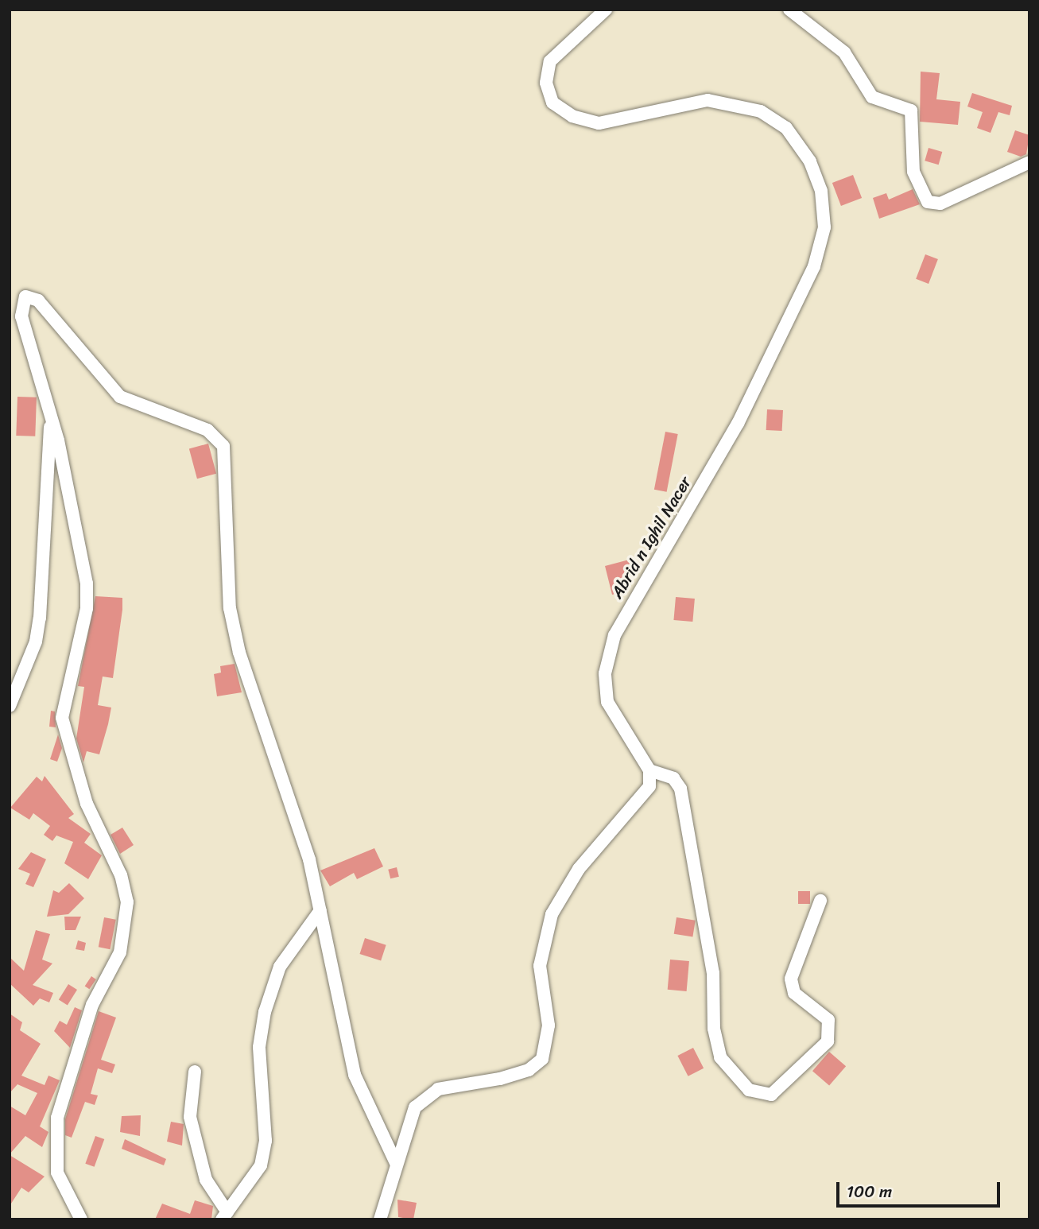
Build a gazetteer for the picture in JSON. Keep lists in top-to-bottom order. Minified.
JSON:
{"streets":{"street":["Abrid n Ighil Nacer"]},"scale_bar":"100 m"}
